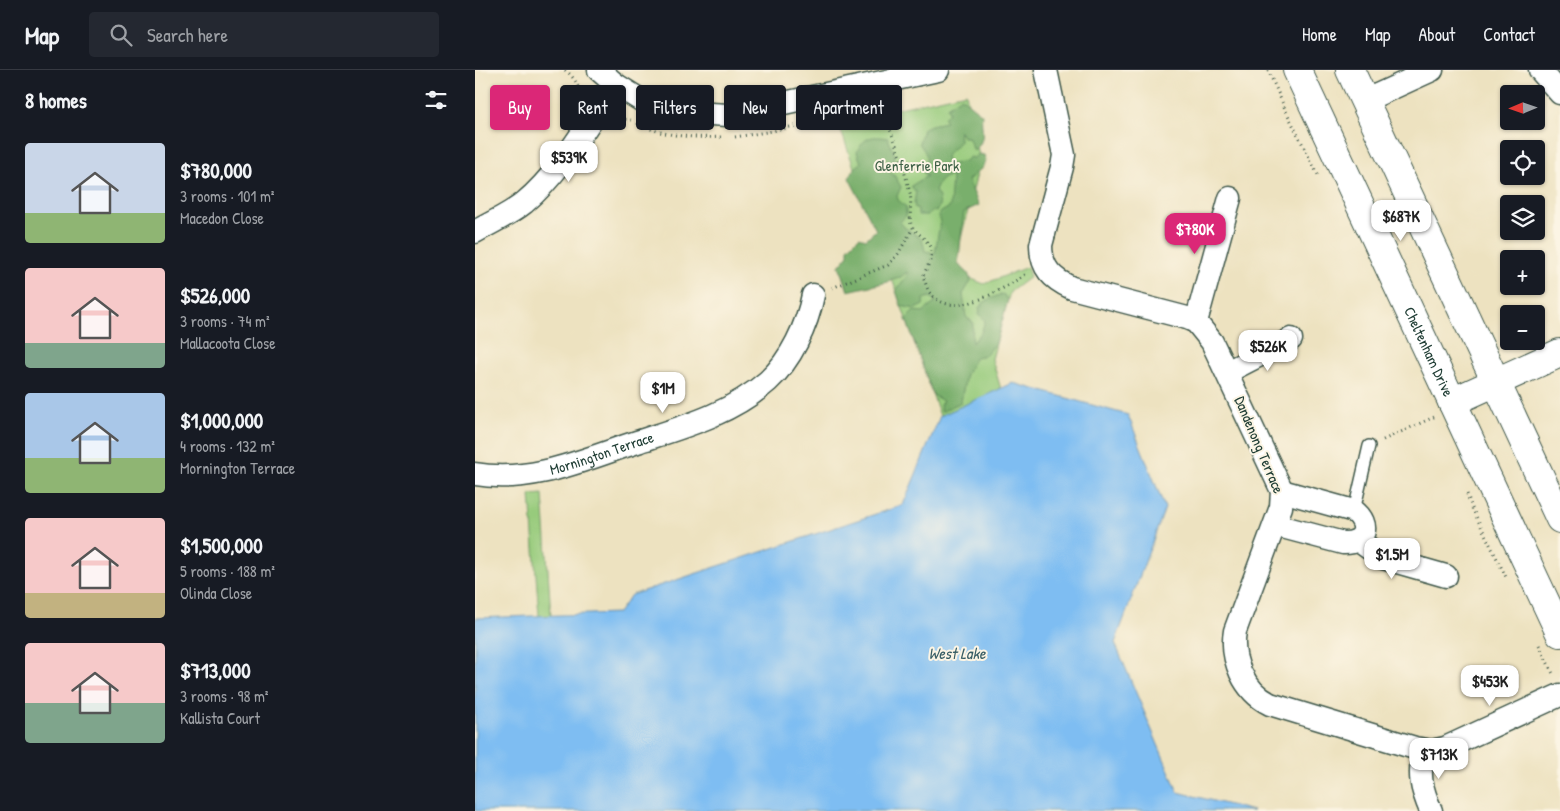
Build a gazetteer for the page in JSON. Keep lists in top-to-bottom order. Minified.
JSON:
{"streets":{"main road":["Cheltenham Drive"],"street":["Dandenong Terrace","Mornington Terrace"]},"water":["West Lake"],"parks":["Glenferrie Park"],"north":"left","page":{"header":"Map","search":"Search here","nav":["Home","Map","About","Contact"],"heading":"8 homes","map_buttons":["+","−"],"chip":["Buy","Rent","Filters","New","Apartment"],"list":[{"name":"$780,000","note":"3 rooms · 101 m² · Macedon Close"},{"name":"$526,000","note":"3 rooms · 74 m² · Mallacoota Close"},{"name":"$1,000,000","note":"4 rooms · 132 m² · Mornington Terrace"},{"name":"$1,500,000","note":"5 rooms · 188 m² · Olinda Close"},{"name":"$713,000","note":"3 rooms · 98 m² · Kallista Court"}],"price":["$539K","$687K","$780K","$526K","$1M","$1.5M","$453K","$713K"]}}
